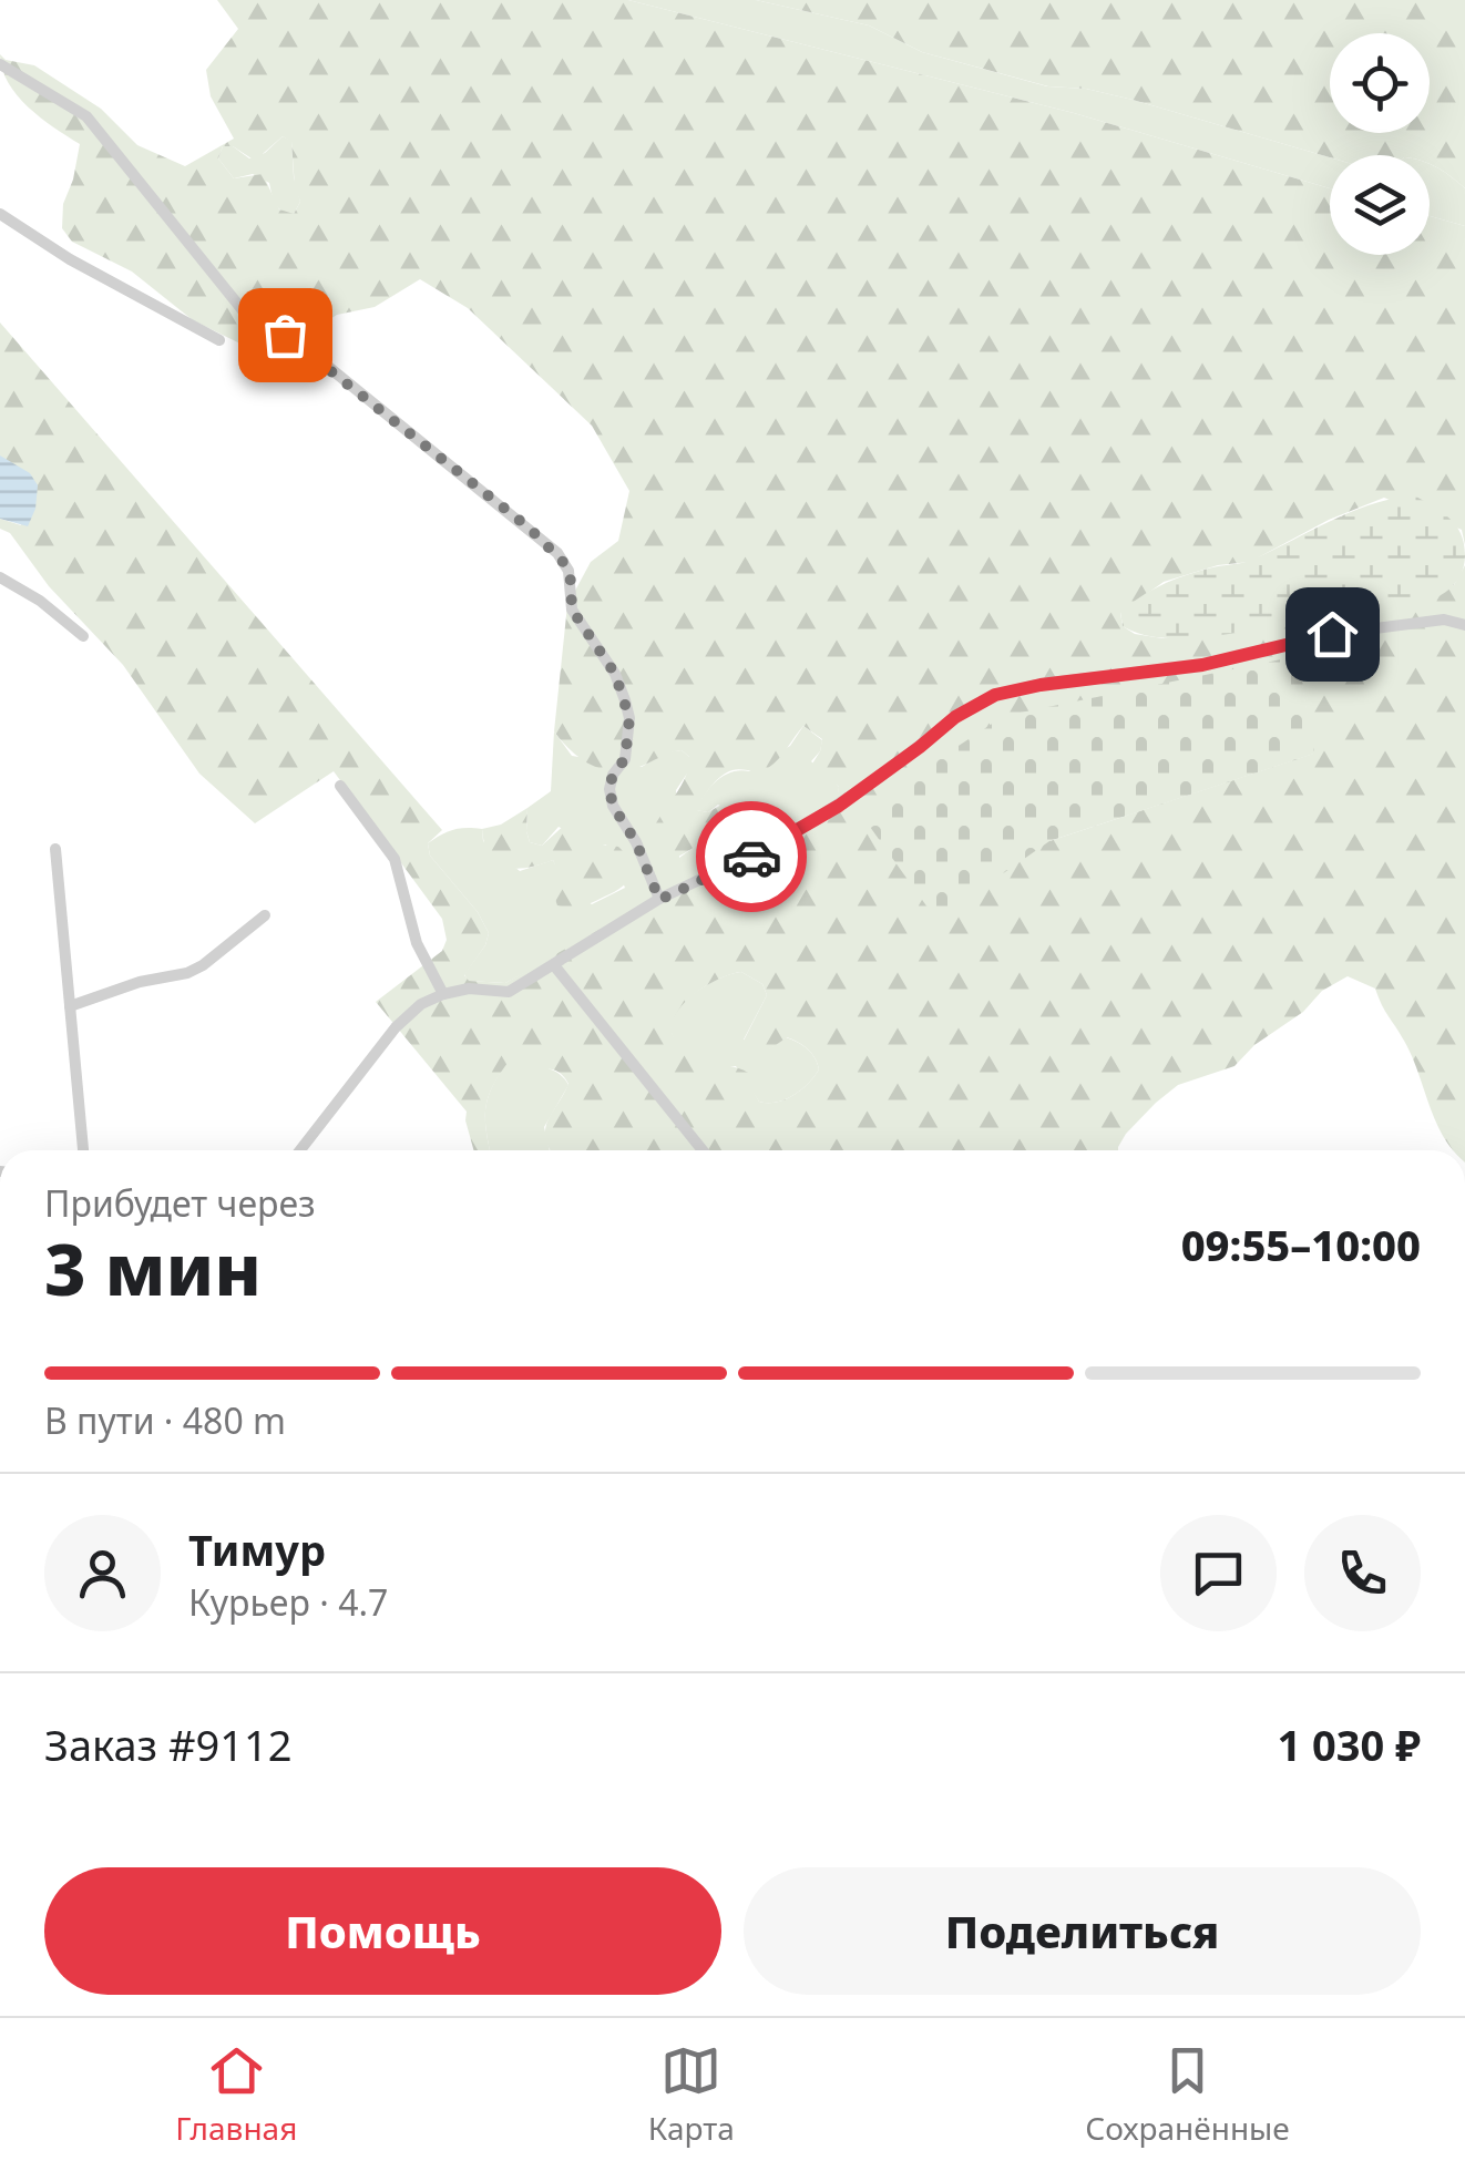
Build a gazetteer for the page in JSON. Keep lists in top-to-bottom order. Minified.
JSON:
{"page":{"heading":["3 мин","Прибудет через","09:55–10:00"],"panel":["Тимур","Курьер · 4.7","Заказ #9112","1 030 ₽"],"bar":"В пути · 480 m","buttons":["Помощь","Поделиться"],"tabs":["Главная","Карта","Сохранённые"]}}
